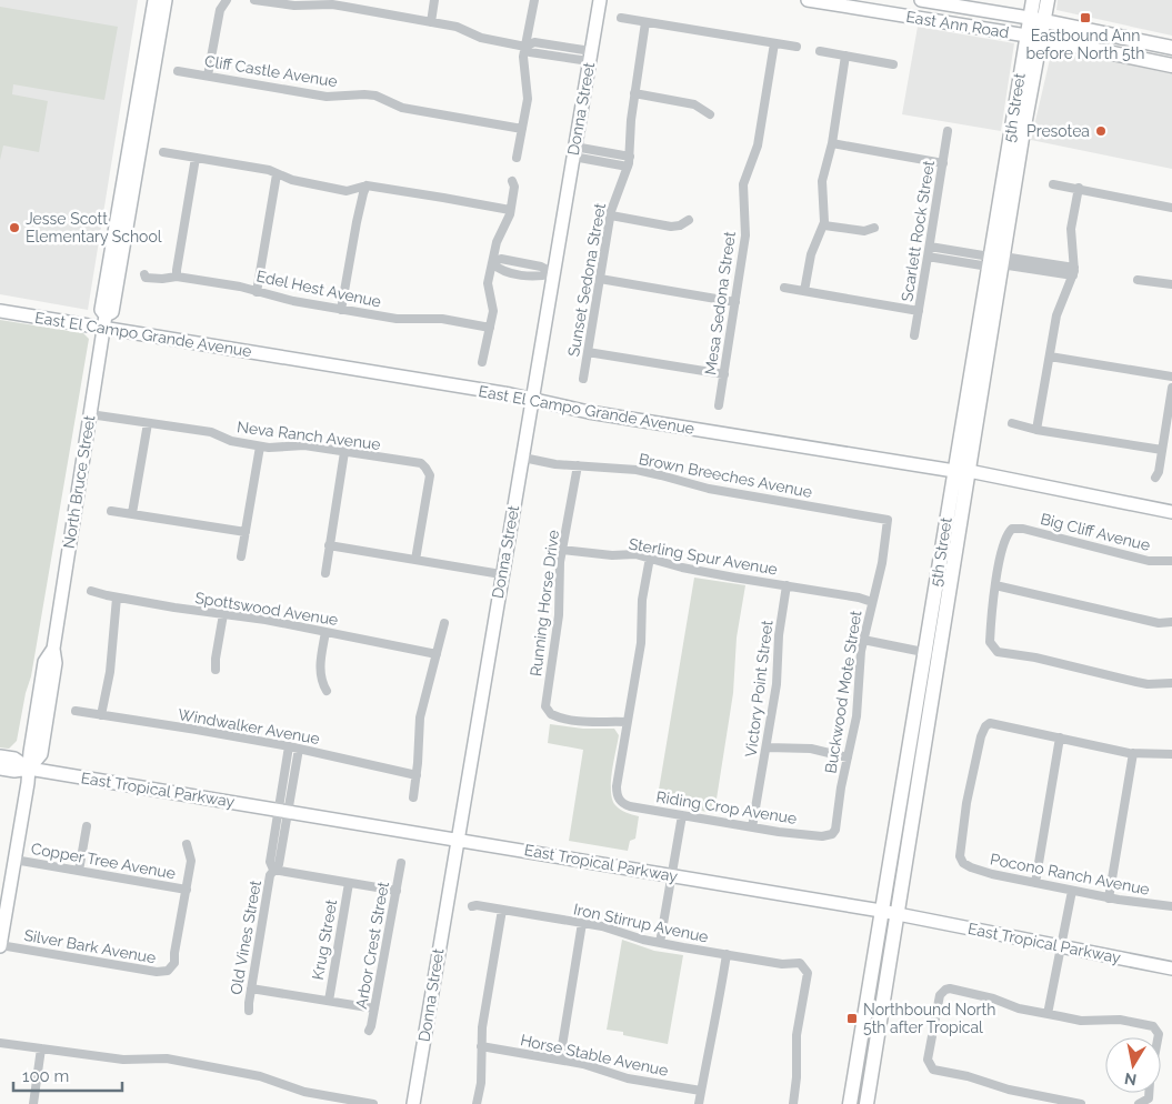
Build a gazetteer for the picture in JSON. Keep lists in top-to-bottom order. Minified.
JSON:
{"streets":{"main road":["East Ann Road","5th Street"],"street":["Cliff Castle Avenue","Donna Street","Scarlett Rock Street","Sunset Sedona Street","Edel Hest Avenue","Mesa Sedona Street","East El Campo Grande Avenue","Neva Ranch Avenue","Brown Breeches Avenue","North Bruce Street","Big Cliff Avenue","Sterling Spur Avenue","Running Horse Drive","Spottswood Avenue","Victory Point Street","Buckwood Mote Street","Windwalker Avenue","East Tropical Parkway","Riding Crop Avenue","Copper Tree Avenue","Pocono Ranch Avenue","Iron Stirrup Avenue","Old Vines Street","Krug Street","Arbor Crest Street","Silver Bark Avenue","Horse Stable Avenue"]},"crossings":[["East Ann Road","5th Street"],["5th Street","East El Campo Grande Avenue"],["5th Street","East Tropical Parkway"],["Donna Street","East El Campo Grande Avenue"],["Donna Street","Brown Breeches Avenue"],["Donna Street","East Tropical Parkway"],["East El Campo Grande Avenue","North Bruce Street"],["Neva Ranch Avenue","North Bruce Street"],["Brown Breeches Avenue","Running Horse Drive"],["Brown Breeches Avenue","Buckwood Mote Street"],["North Bruce Street","East Tropical Parkway"],["North Bruce Street","Copper Tree Avenue"],["North Bruce Street","Silver Bark Avenue"],["Sterling Spur Avenue","Running Horse Drive"],["Sterling Spur Avenue","Victory Point Street"],["Sterling Spur Avenue","Buckwood Mote Street"],["Running Horse Drive","Riding Crop Avenue"],["Victory Point Street","Riding Crop Avenue"],["Buckwood Mote Street","Riding Crop Avenue"],["Windwalker Avenue","Old Vines Street"],["East Tropical Parkway","Old Vines Street"],["Copper Tree Avenue","Silver Bark Avenue"]],"places":{"transit":["Eastbound Ann before North 5th","Northbound North 5th after Tropical"],"other":["Presotea","Jesse Scott Elementary School"]},"scale_bar":"100 m","north":"bottom"}
